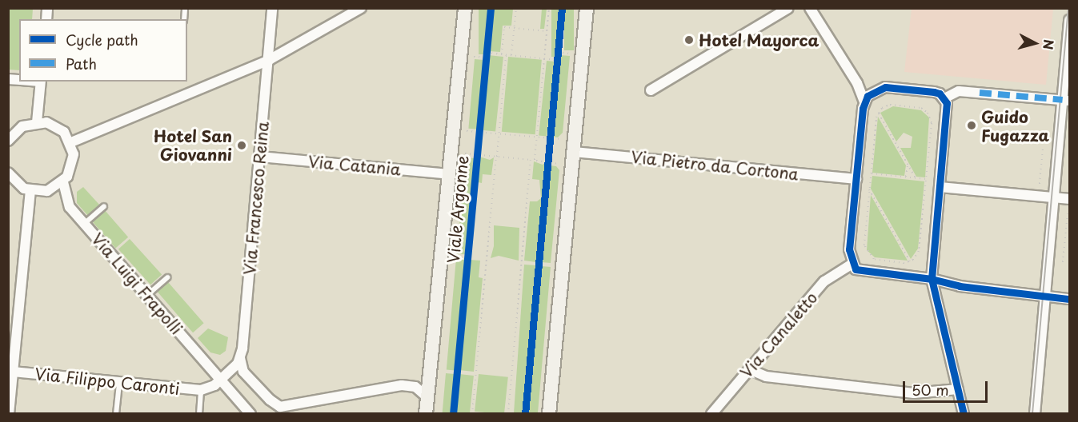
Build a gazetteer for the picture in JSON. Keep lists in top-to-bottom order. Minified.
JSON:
{"streets":{"street":["Via Catania","Via Pietro da Cortona","Via Francesco Reina","Viale Argonne","Via Luigi Frapolli","Via Canaletto","Via Filippo Caronti"]},"crossings":[["Via Catania","Via Francesco Reina"],["Via Catania","Viale Argonne"]],"places":["Hotel Mayorca","Guido Fugazza","Hotel San Giovanni"],"legend":["Cycle path","Path"],"scale_bar":"50 m","north":"right"}
